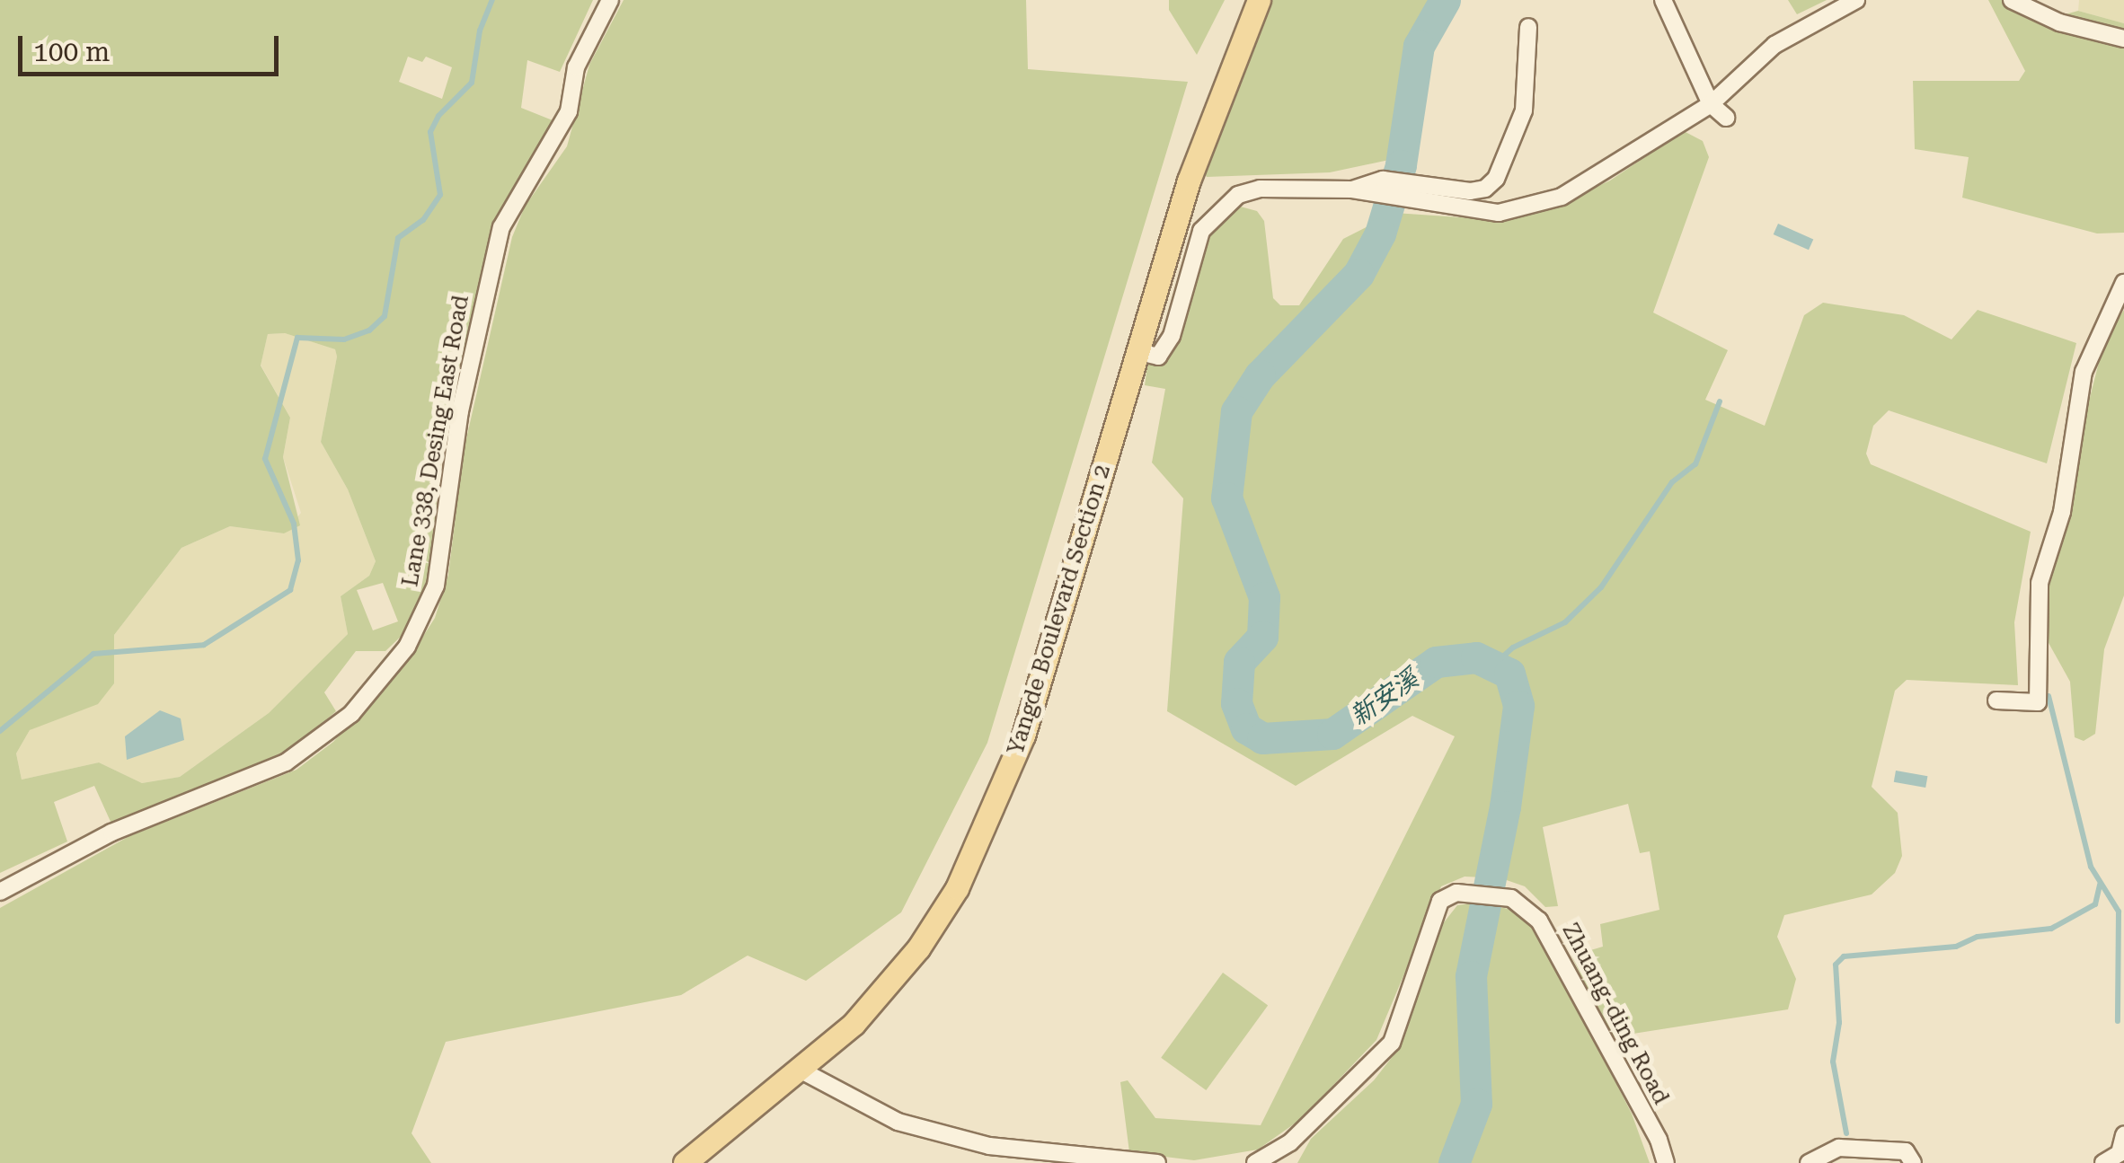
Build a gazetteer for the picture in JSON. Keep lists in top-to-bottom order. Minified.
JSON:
{"streets":{"main road":["Yangde Boulevard Section 2"],"street":["Lane 338, Desing East Road","Zhuang-ding Road"]},"water":["新安溪"],"scale_bar":"100 m"}
